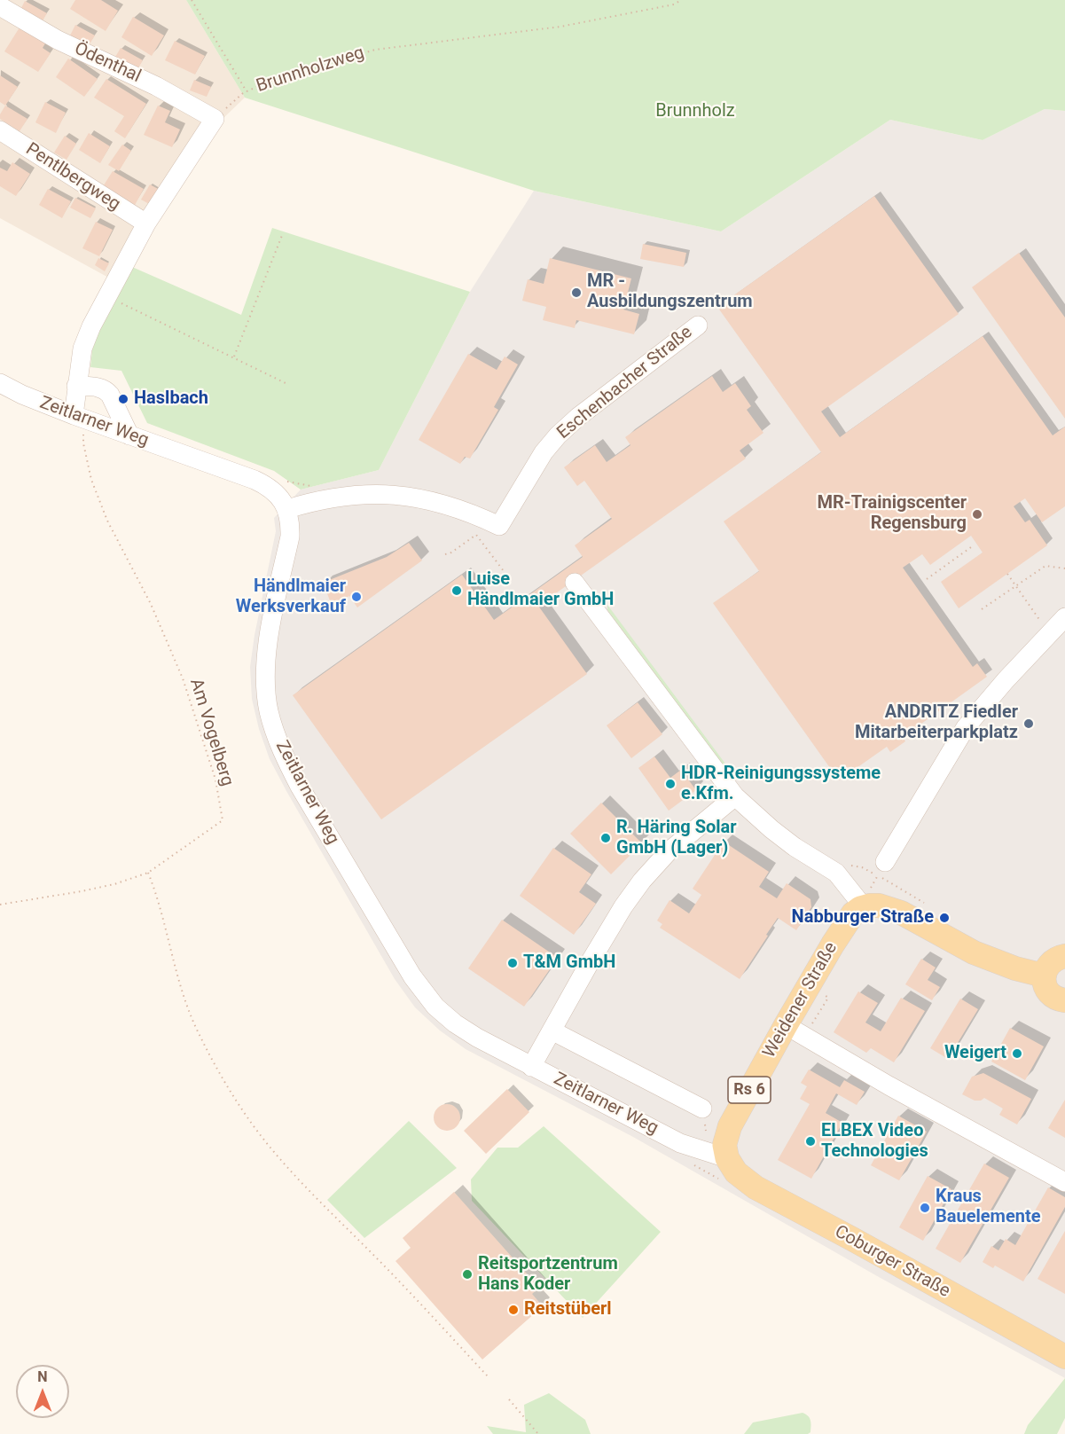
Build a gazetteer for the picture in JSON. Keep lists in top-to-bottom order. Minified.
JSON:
{"streets":{"main road":["Weidener Straße","Rs 6","Coburger Straße"],"street":["Ödenthal","Pentlbergweg","Eschenbacher Straße","Zeitlarner Weg"],"path":["Brunnholzweg","Am Vogelberg"]},"crossings":[["Ödenthal","Brunnholzweg"],["Eschenbacher Straße","Zeitlarner Weg"],["Zeitlarner Weg","Am Vogelberg"],["Zeitlarner Weg","Weidener Straße"],["Zeitlarner Weg","Coburger Straße"],["Weidener Straße","Coburger Straße"]],"parks":["Brunnholz"],"places":["MR - Ausbildungszentrum","Haslbach","MR-Trainigscenter Regensburg","Luise Händlmaier GmbH","Händlmaier Werksverkauf","ANDRITZ Fiedler Mitarbeiterparkplatz","HDR-Reinigungssysteme e.Kfm.","R. Häring Solar GmbH (Lager)","Nabburger Straße","T&M GmbH","Weigert","ELBEX Video Technologies","Kraus Bauelemente","Reitsportzentrum Hans Koder","Reitstüberl"],"north":"top"}
